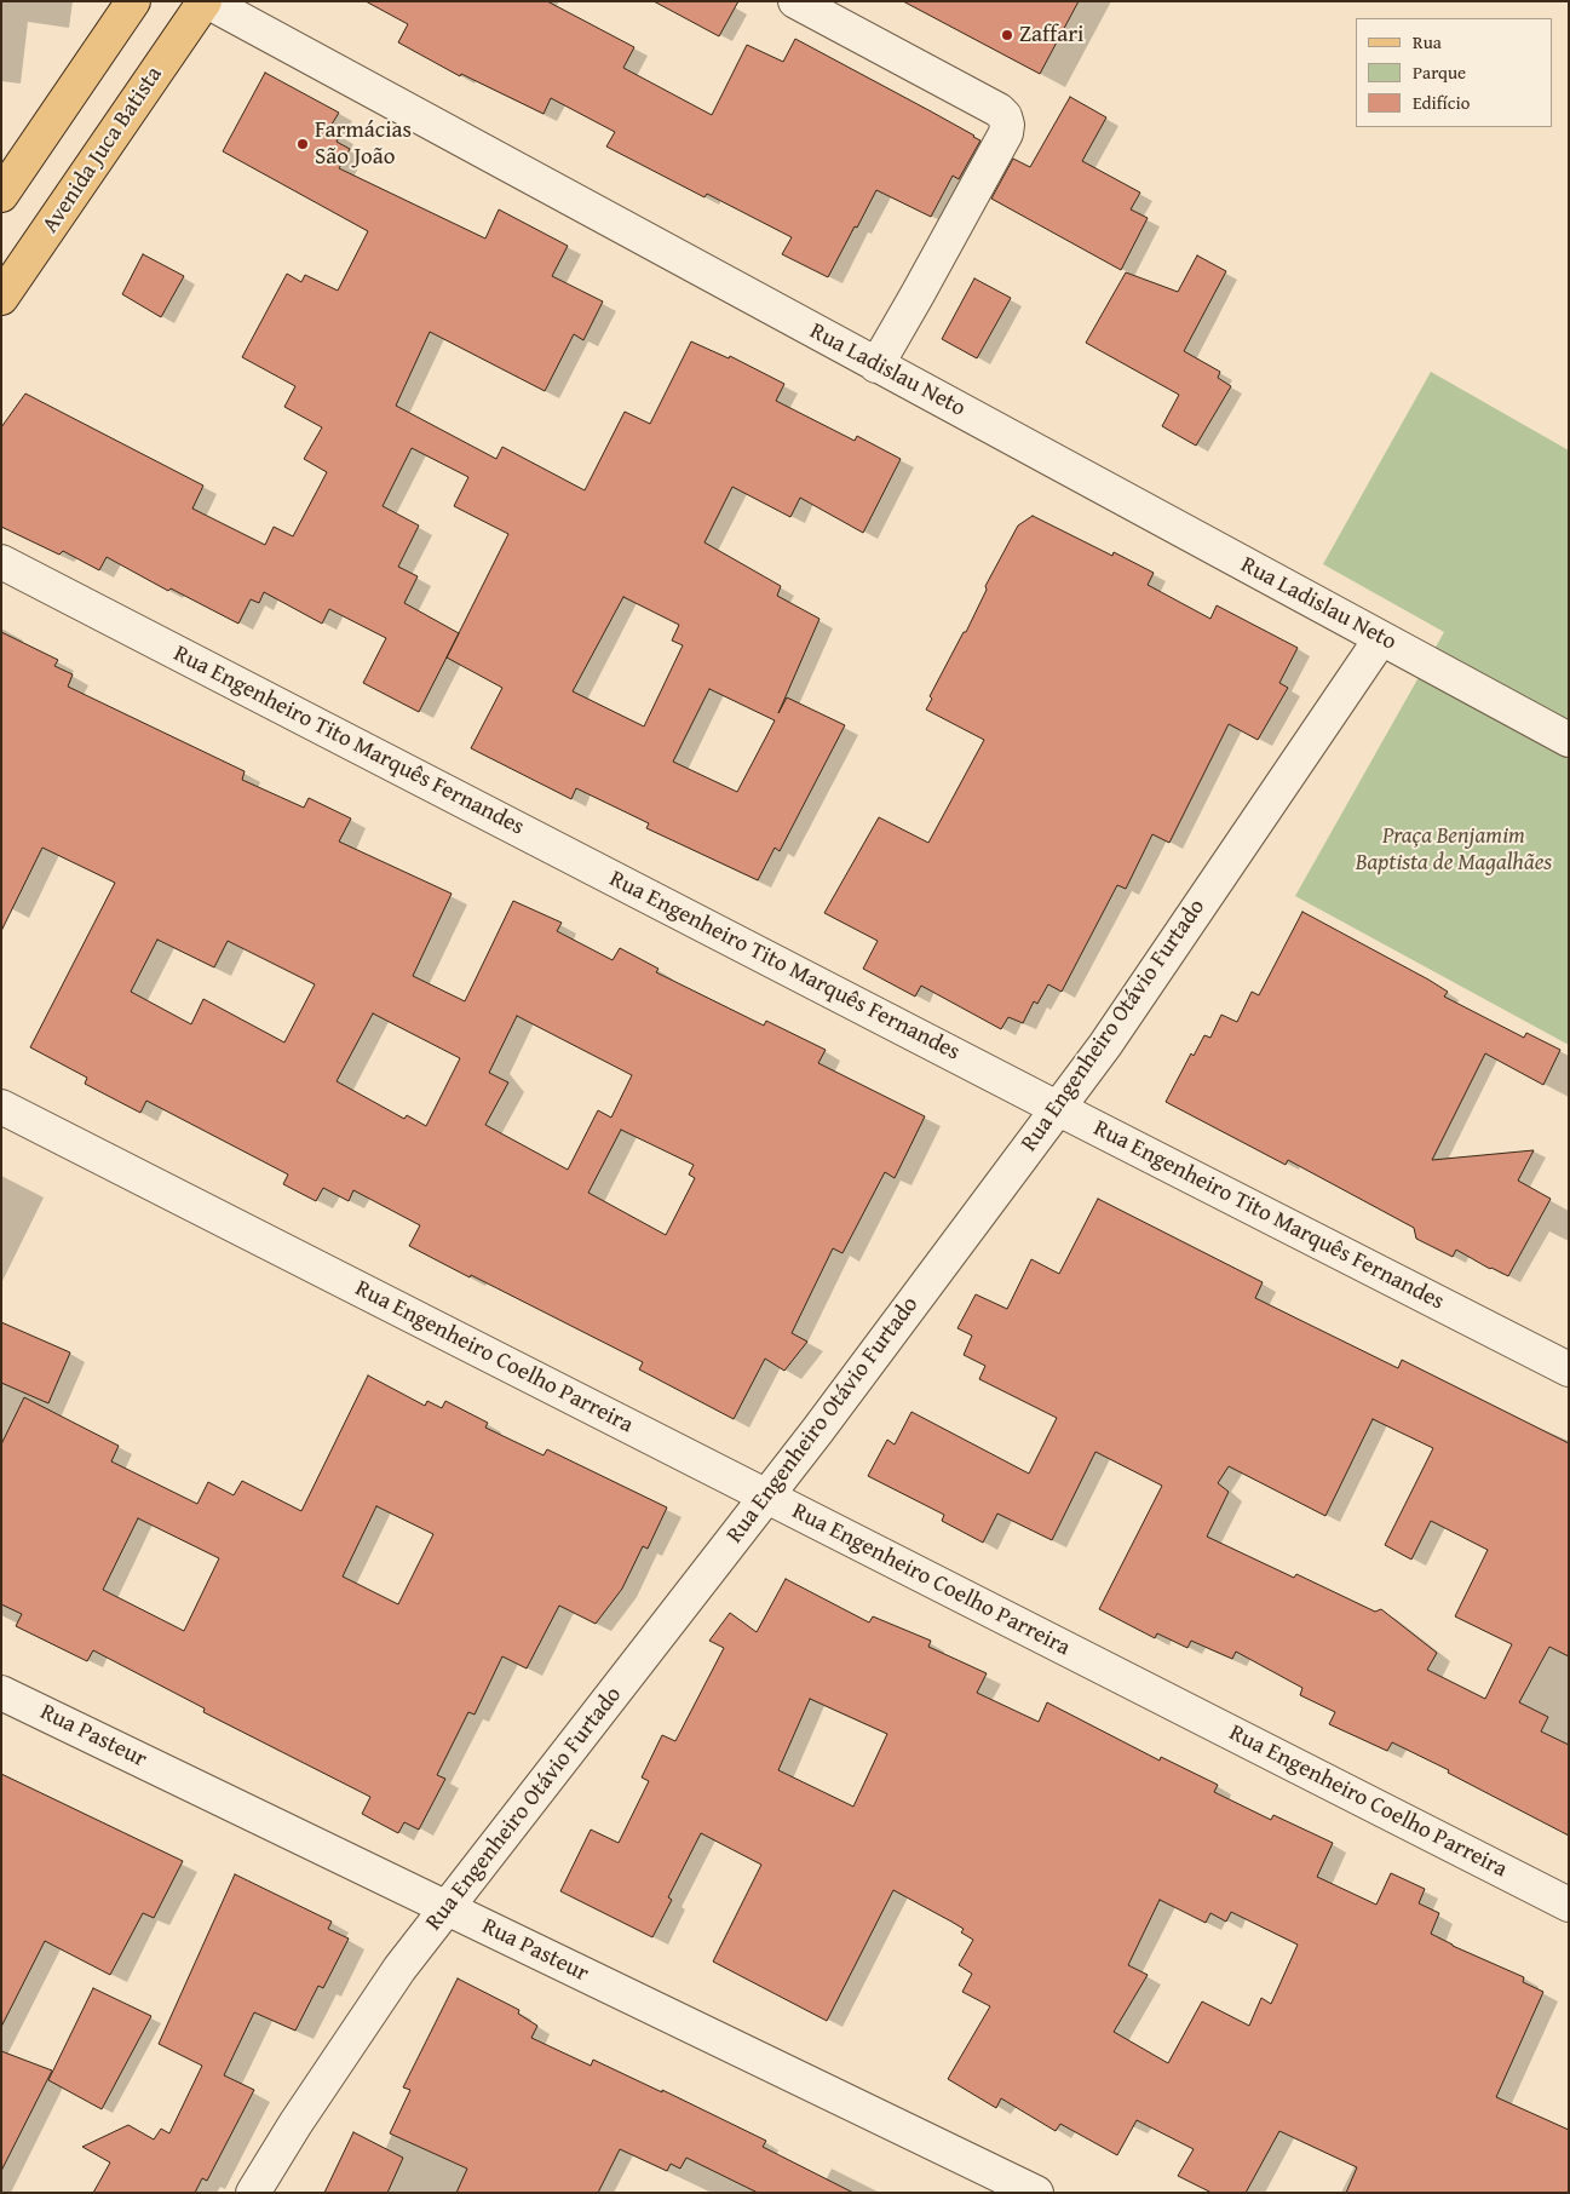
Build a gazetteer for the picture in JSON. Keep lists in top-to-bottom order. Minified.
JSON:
{"streets":{"main road":["Avenida Juca Batista"],"street":["Rua Ladislau Neto","Rua Engenheiro Tito Marquês Fernandes","Rua Engenheiro Otávio Furtado","Rua Engenheiro Coelho Parreira","Rua Pasteur"]},"crossings":[["Avenida Juca Batista","Rua Ladislau Neto"],["Rua Ladislau Neto","Rua Engenheiro Otávio Furtado"],["Rua Engenheiro Tito Marquês Fernandes","Rua Engenheiro Otávio Furtado"],["Rua Engenheiro Otávio Furtado","Rua Engenheiro Coelho Parreira"],["Rua Engenheiro Otávio Furtado","Rua Pasteur"]],"parks":["Praça Benjamim Baptista de Magalhães"],"places":["Zaffari","Farmácias São João"],"legend":["Rua","Parque","Edifício"]}
